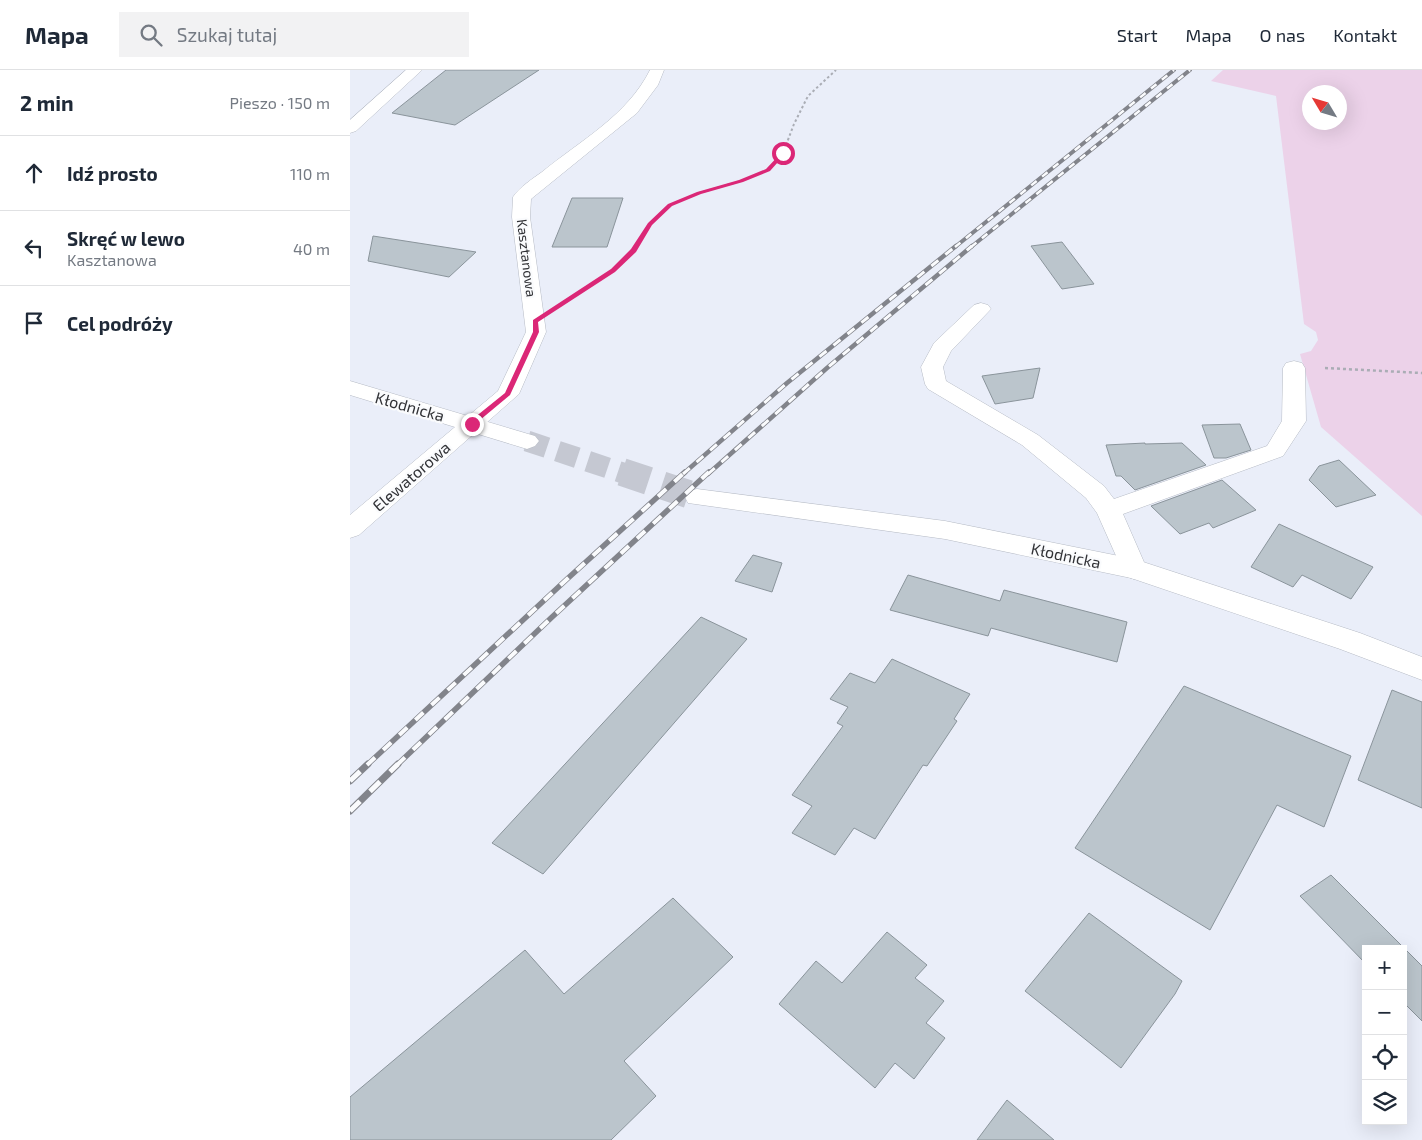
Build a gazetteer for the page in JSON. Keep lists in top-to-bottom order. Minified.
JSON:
{"streets":{"street":["Kasztanowa","Kłodnicka","Elewatorowa"]},"crossings":[["Kasztanowa","Kłodnicka"],["Kasztanowa","Elewatorowa"],["Kłodnicka","Elewatorowa"]],"north":"top left","page":{"header":"Mapa","search":"Szukaj tutaj","nav":["Start","Mapa","O nas","Kontakt"],"heading":["2 min","Pieszo · 150 m"],"list":[["Idź prosto","110 m"],["Skręć w lewo","Kasztanowa","40 m"],"Cel podróży"],"map_buttons":["+","−"]}}
